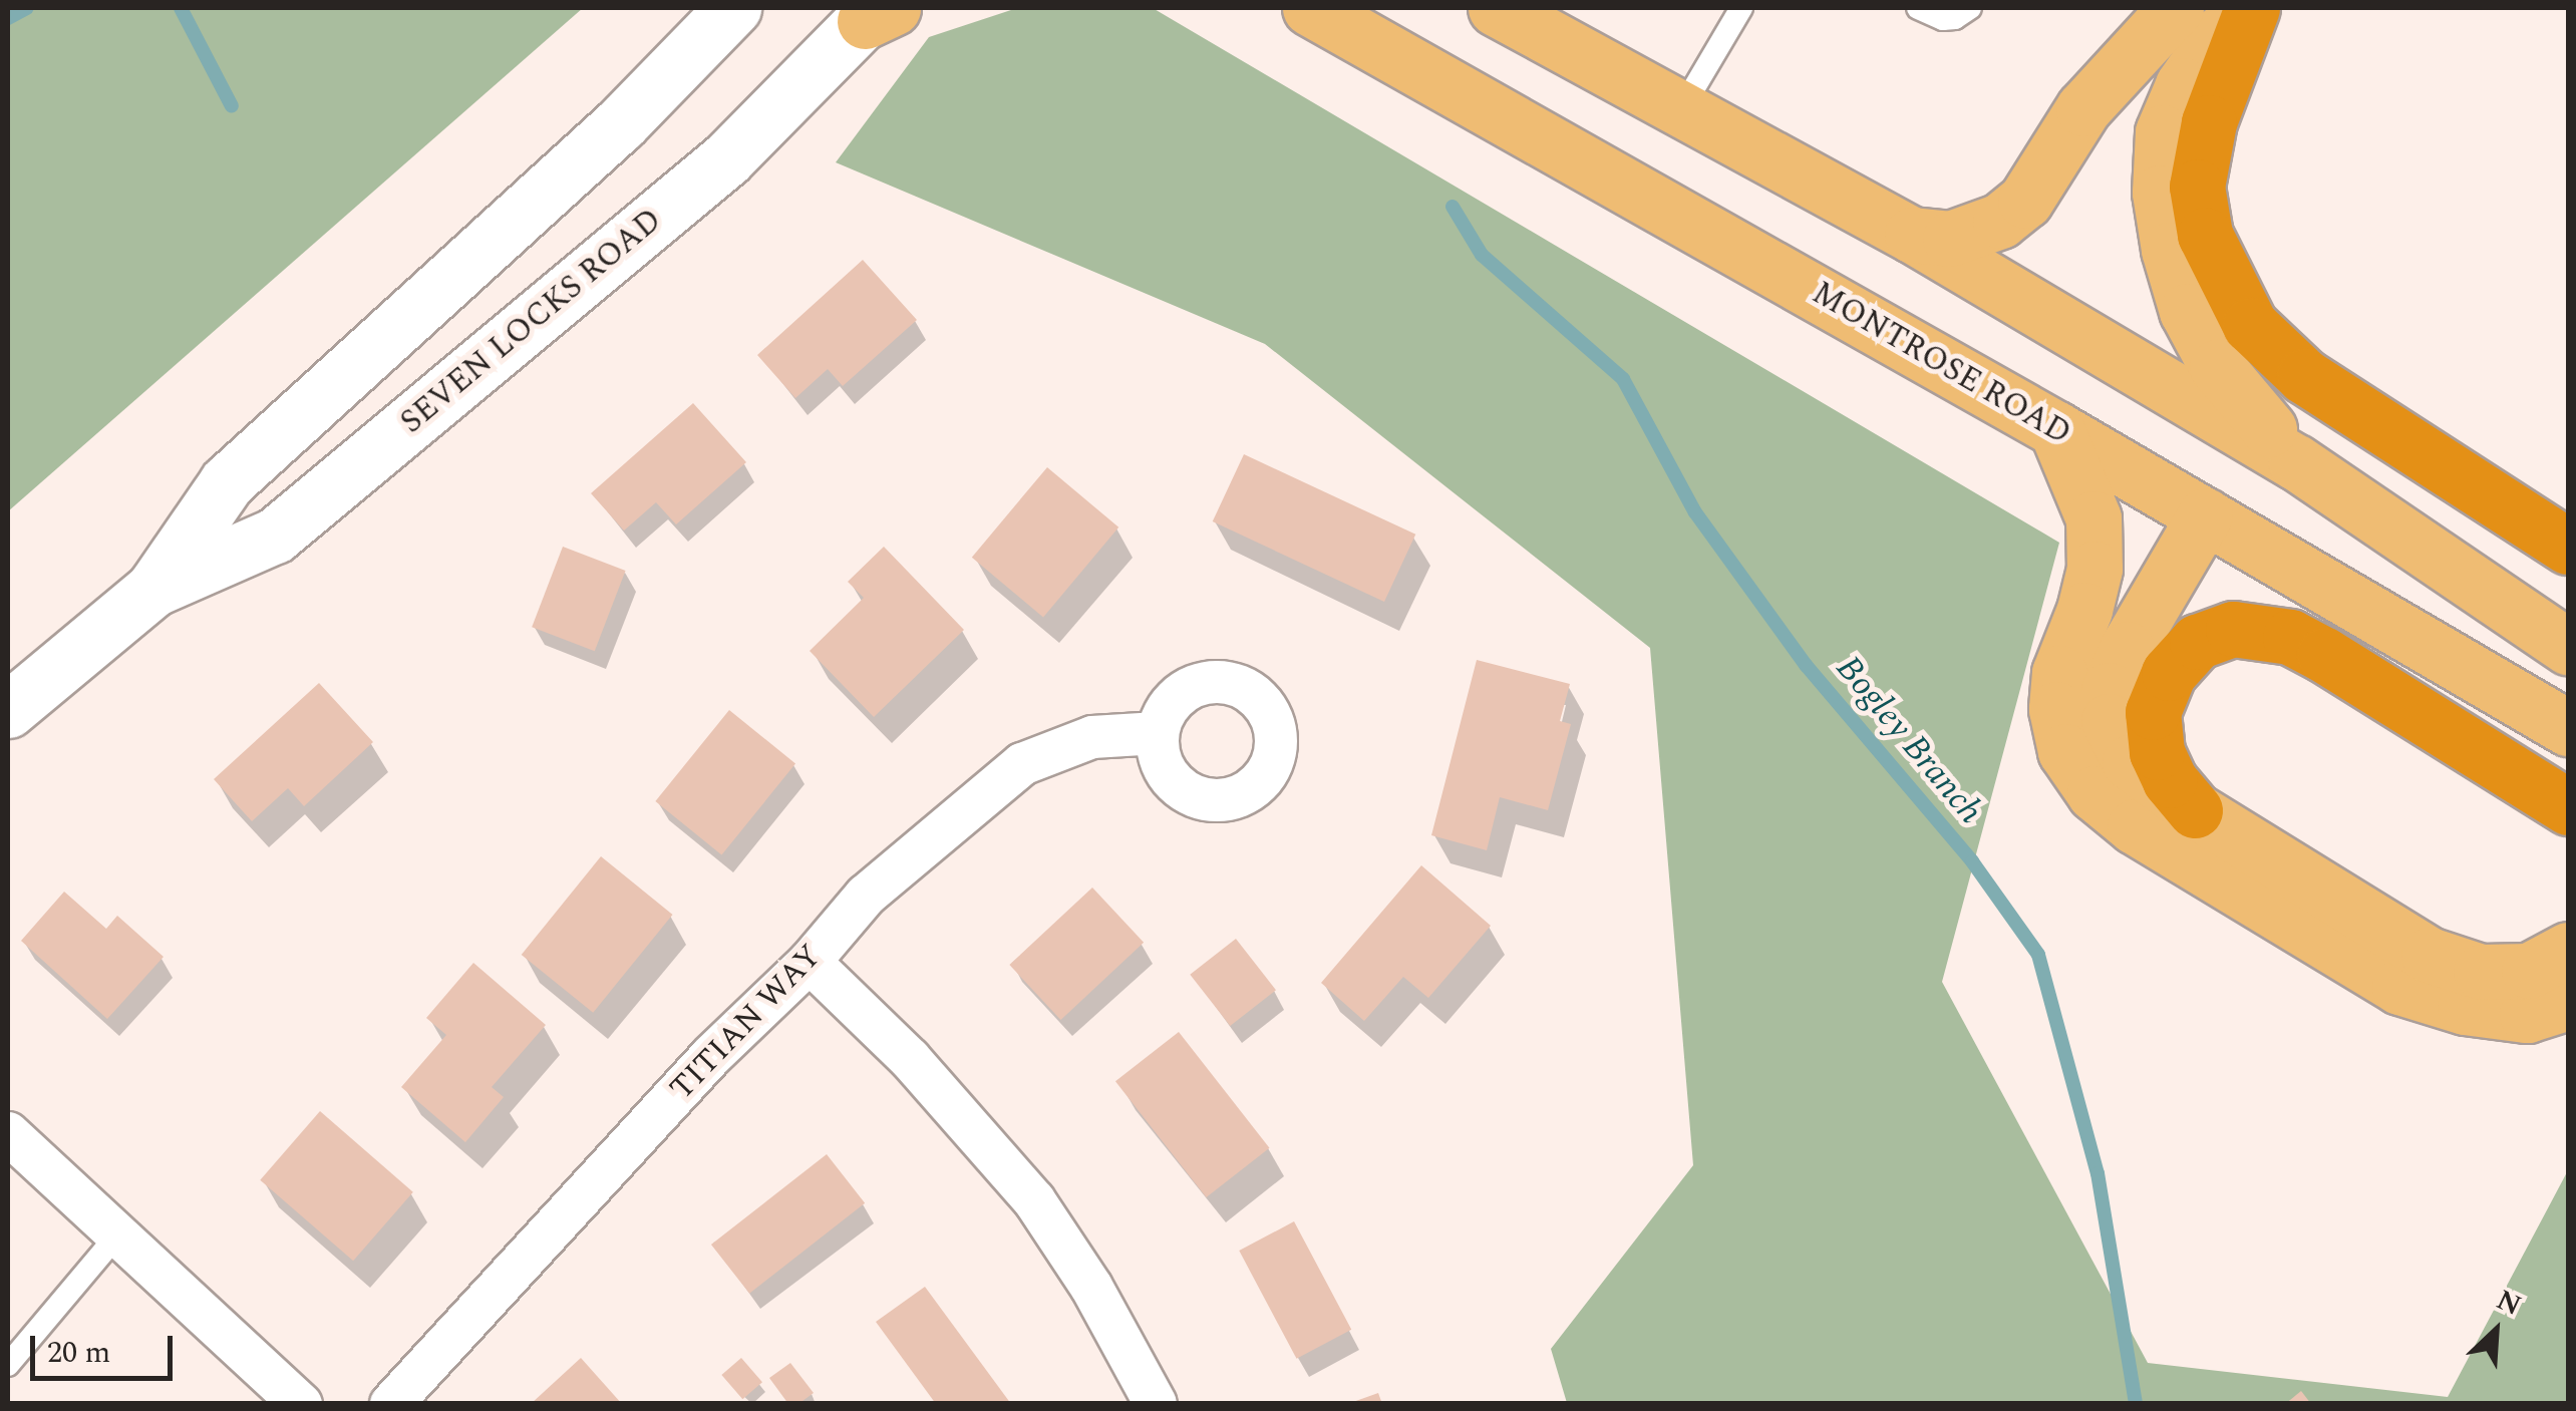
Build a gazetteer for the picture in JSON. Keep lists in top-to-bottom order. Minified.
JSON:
{"streets":{"main road":["SEVEN LOCKS ROAD","MONTROSE ROAD"],"street":["TITIAN WAY"]},"water":["Bogley Branch"],"scale_bar":"20 m","north":"top right"}
